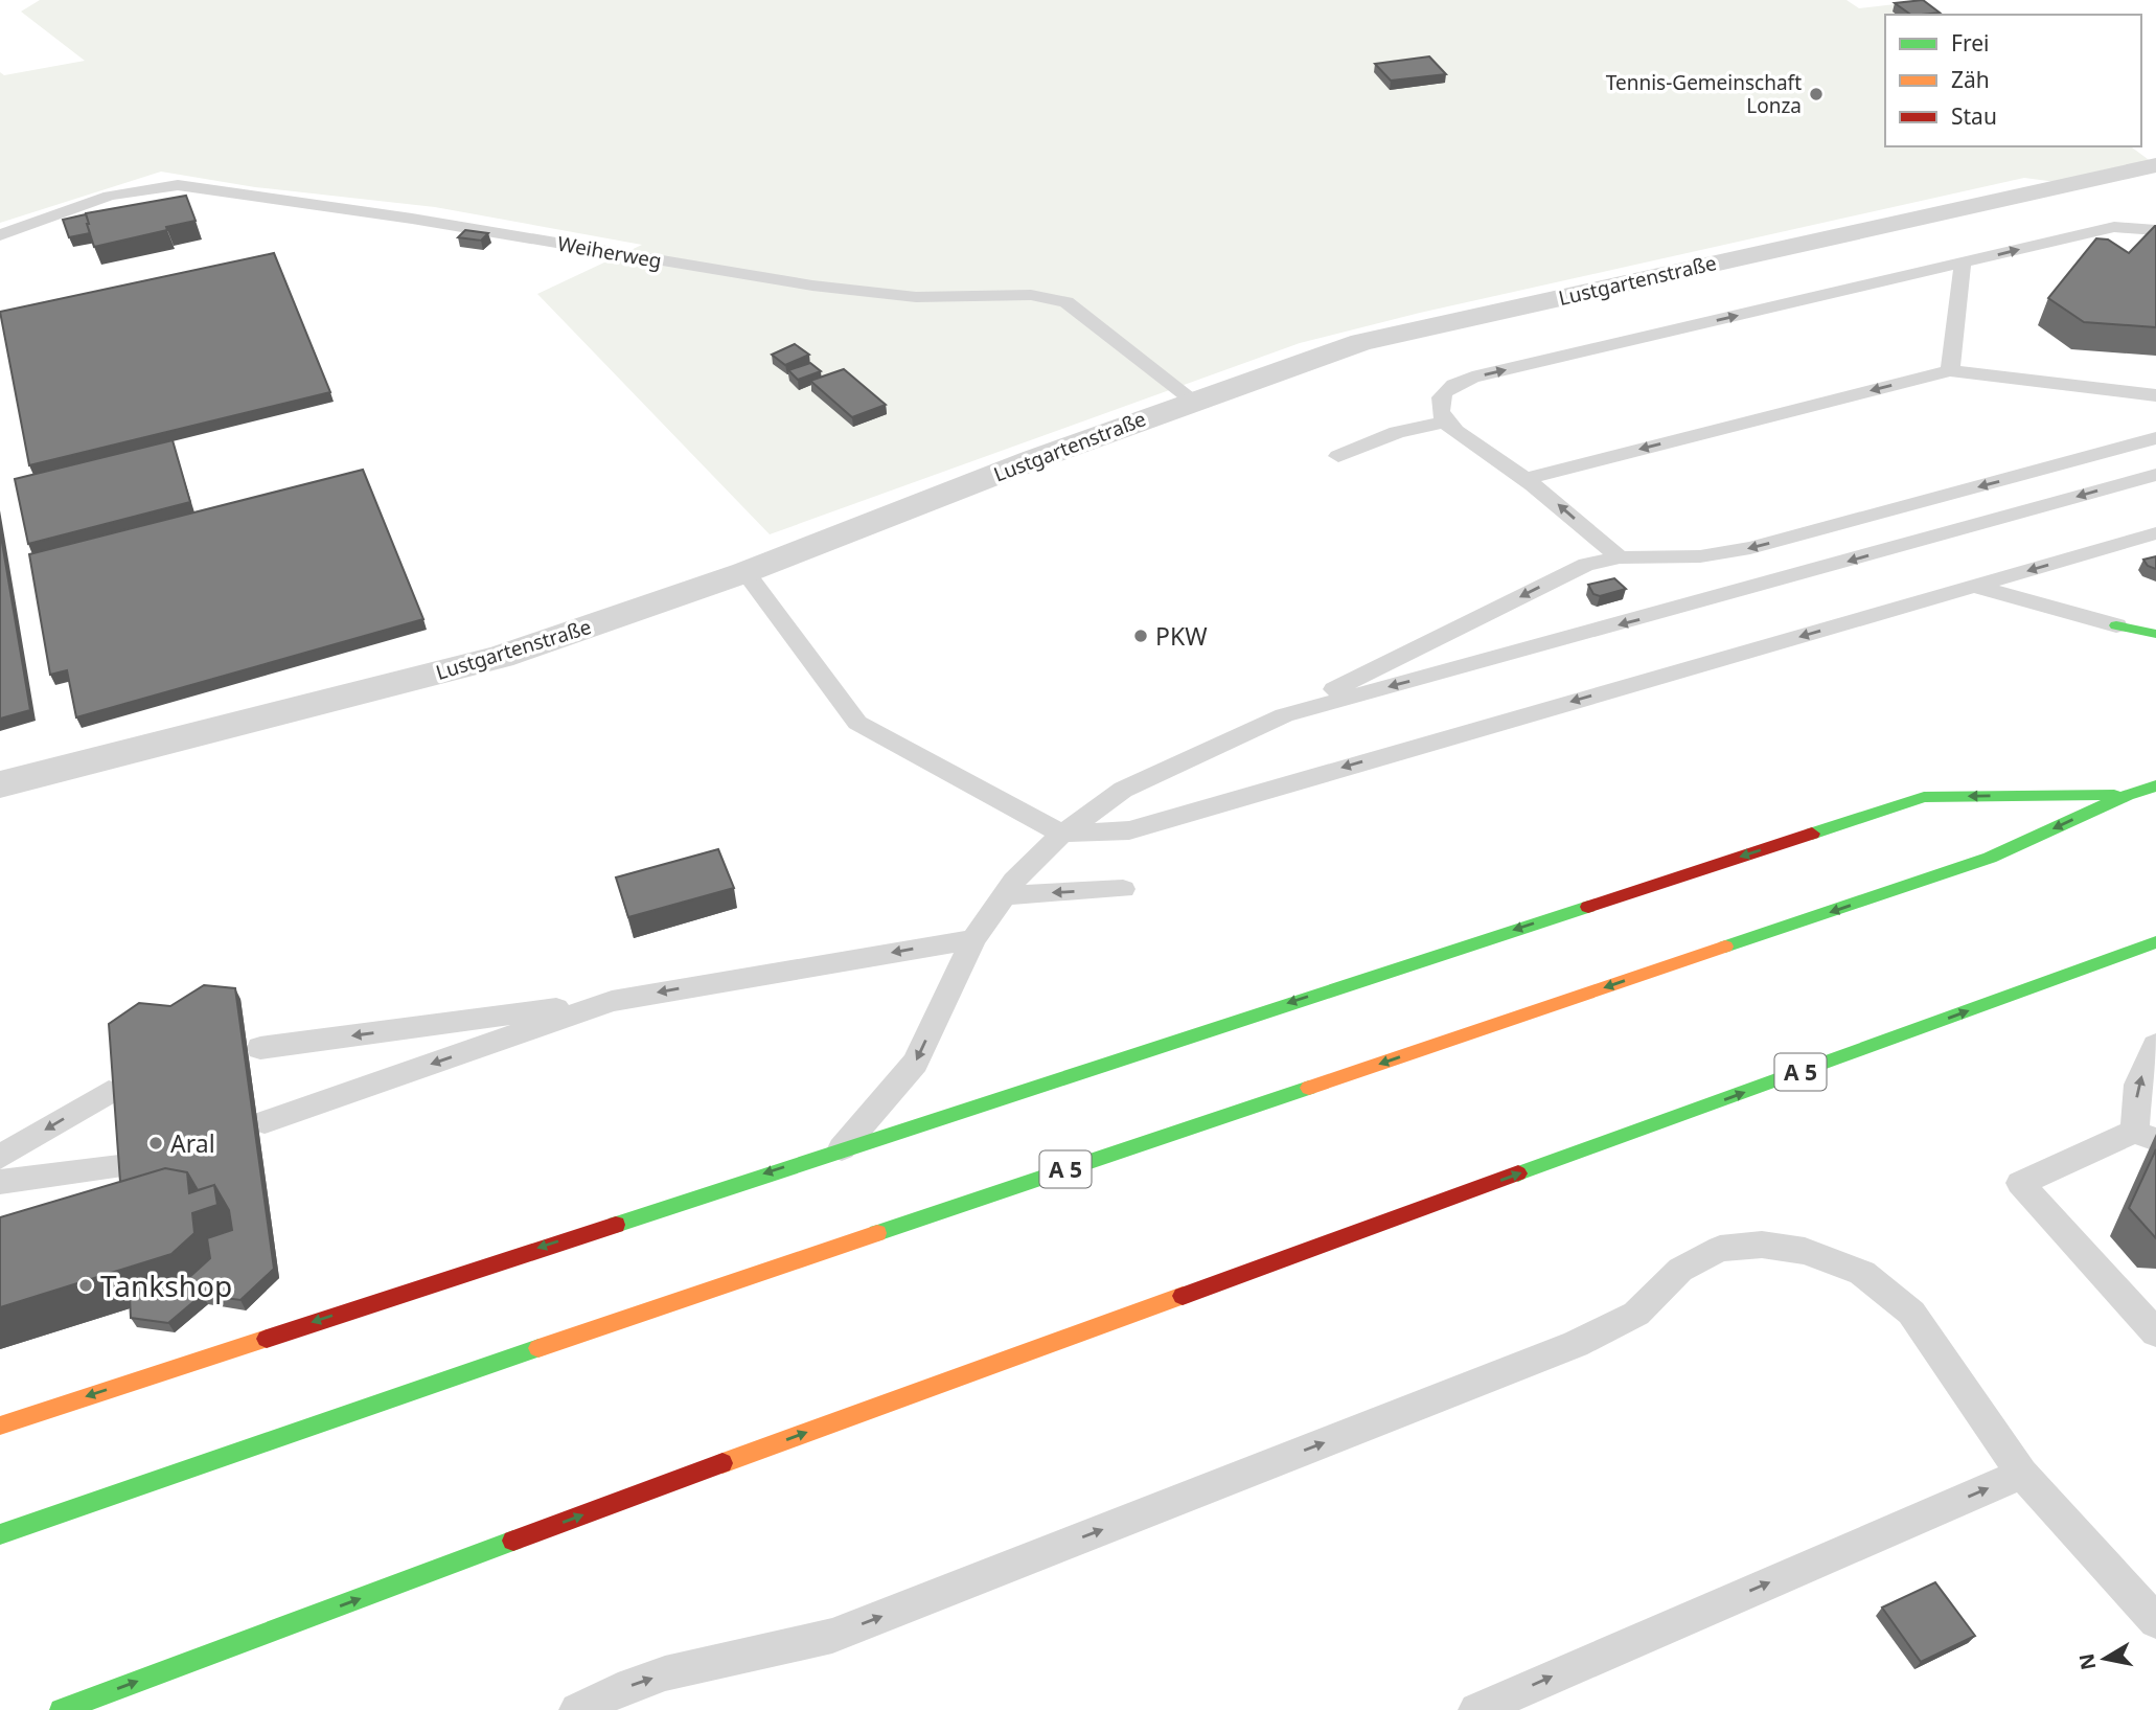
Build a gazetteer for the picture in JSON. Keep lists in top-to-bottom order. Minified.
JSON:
{"streets":{"highway":["A 5"],"street":["Lustgartenstraße"],"lane":["Weiherweg"]},"crossings":[["Weiherweg","Lustgartenstraße"]],"places":["Tennis-Gemeinschaft Lonza","PKW","Aral","Tankshop"],"legend":["Frei","Zäh","Stau"],"north":"left"}
